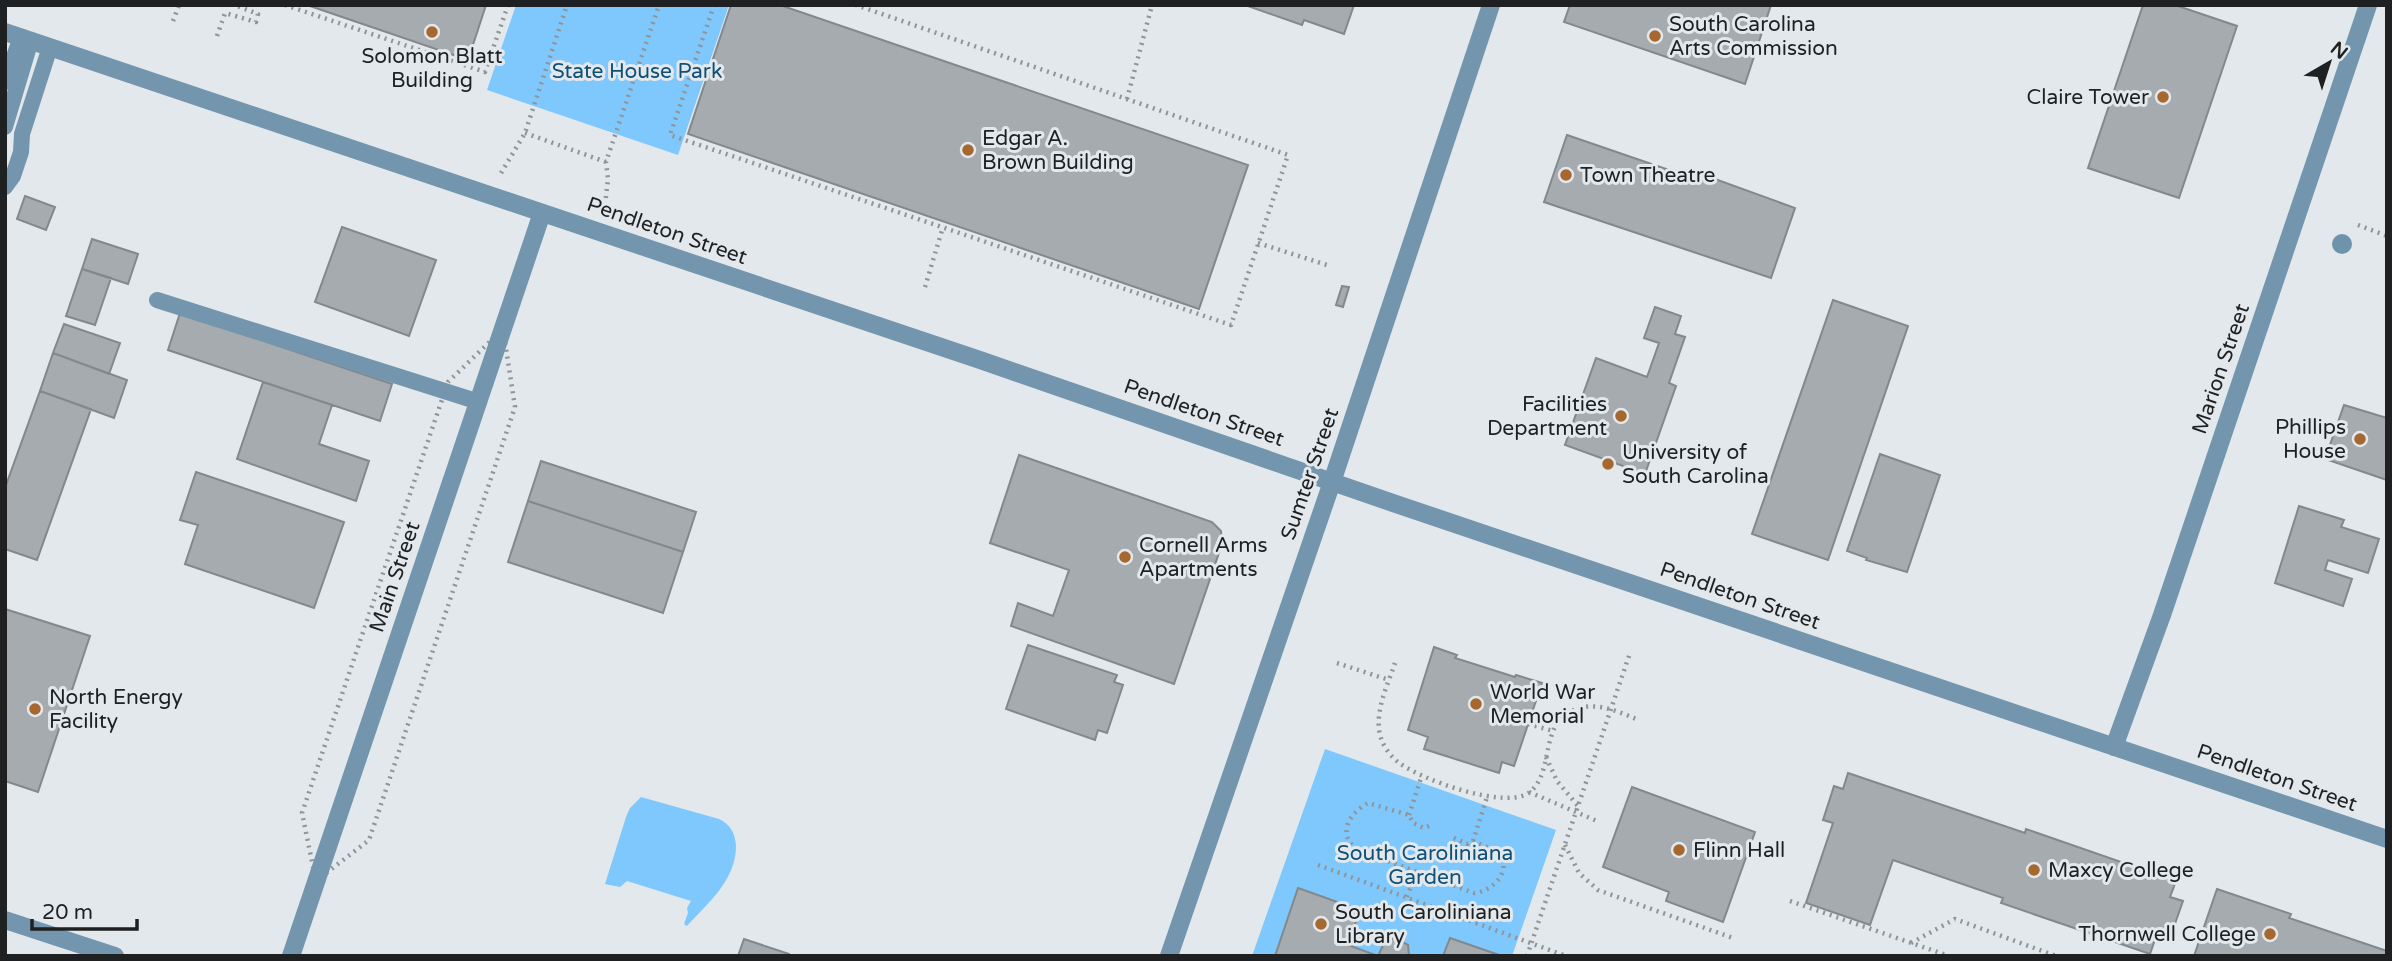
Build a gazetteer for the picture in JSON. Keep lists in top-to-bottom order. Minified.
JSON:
{"streets":{"street":["Pendleton Street","Marion Street","Sumter Street","Main Street"]},"crossings":[["Pendleton Street","Marion Street"],["Pendleton Street","Sumter Street"],["Pendleton Street","Main Street"]],"parks":["State House Park","South Caroliniana Garden"],"places":["Solomon Blatt Building","South Carolina Arts Commission","Claire Tower","Edgar A. Brown Building","Town Theatre","Facilities Department","Phillips House","University of South Carolina","Cornell Arms Apartments","World War Memorial","North Energy Facility","Flinn Hall","Maxcy College","South Caroliniana Library","Thornwell College"],"scale_bar":"20 m","north":"top right"}
